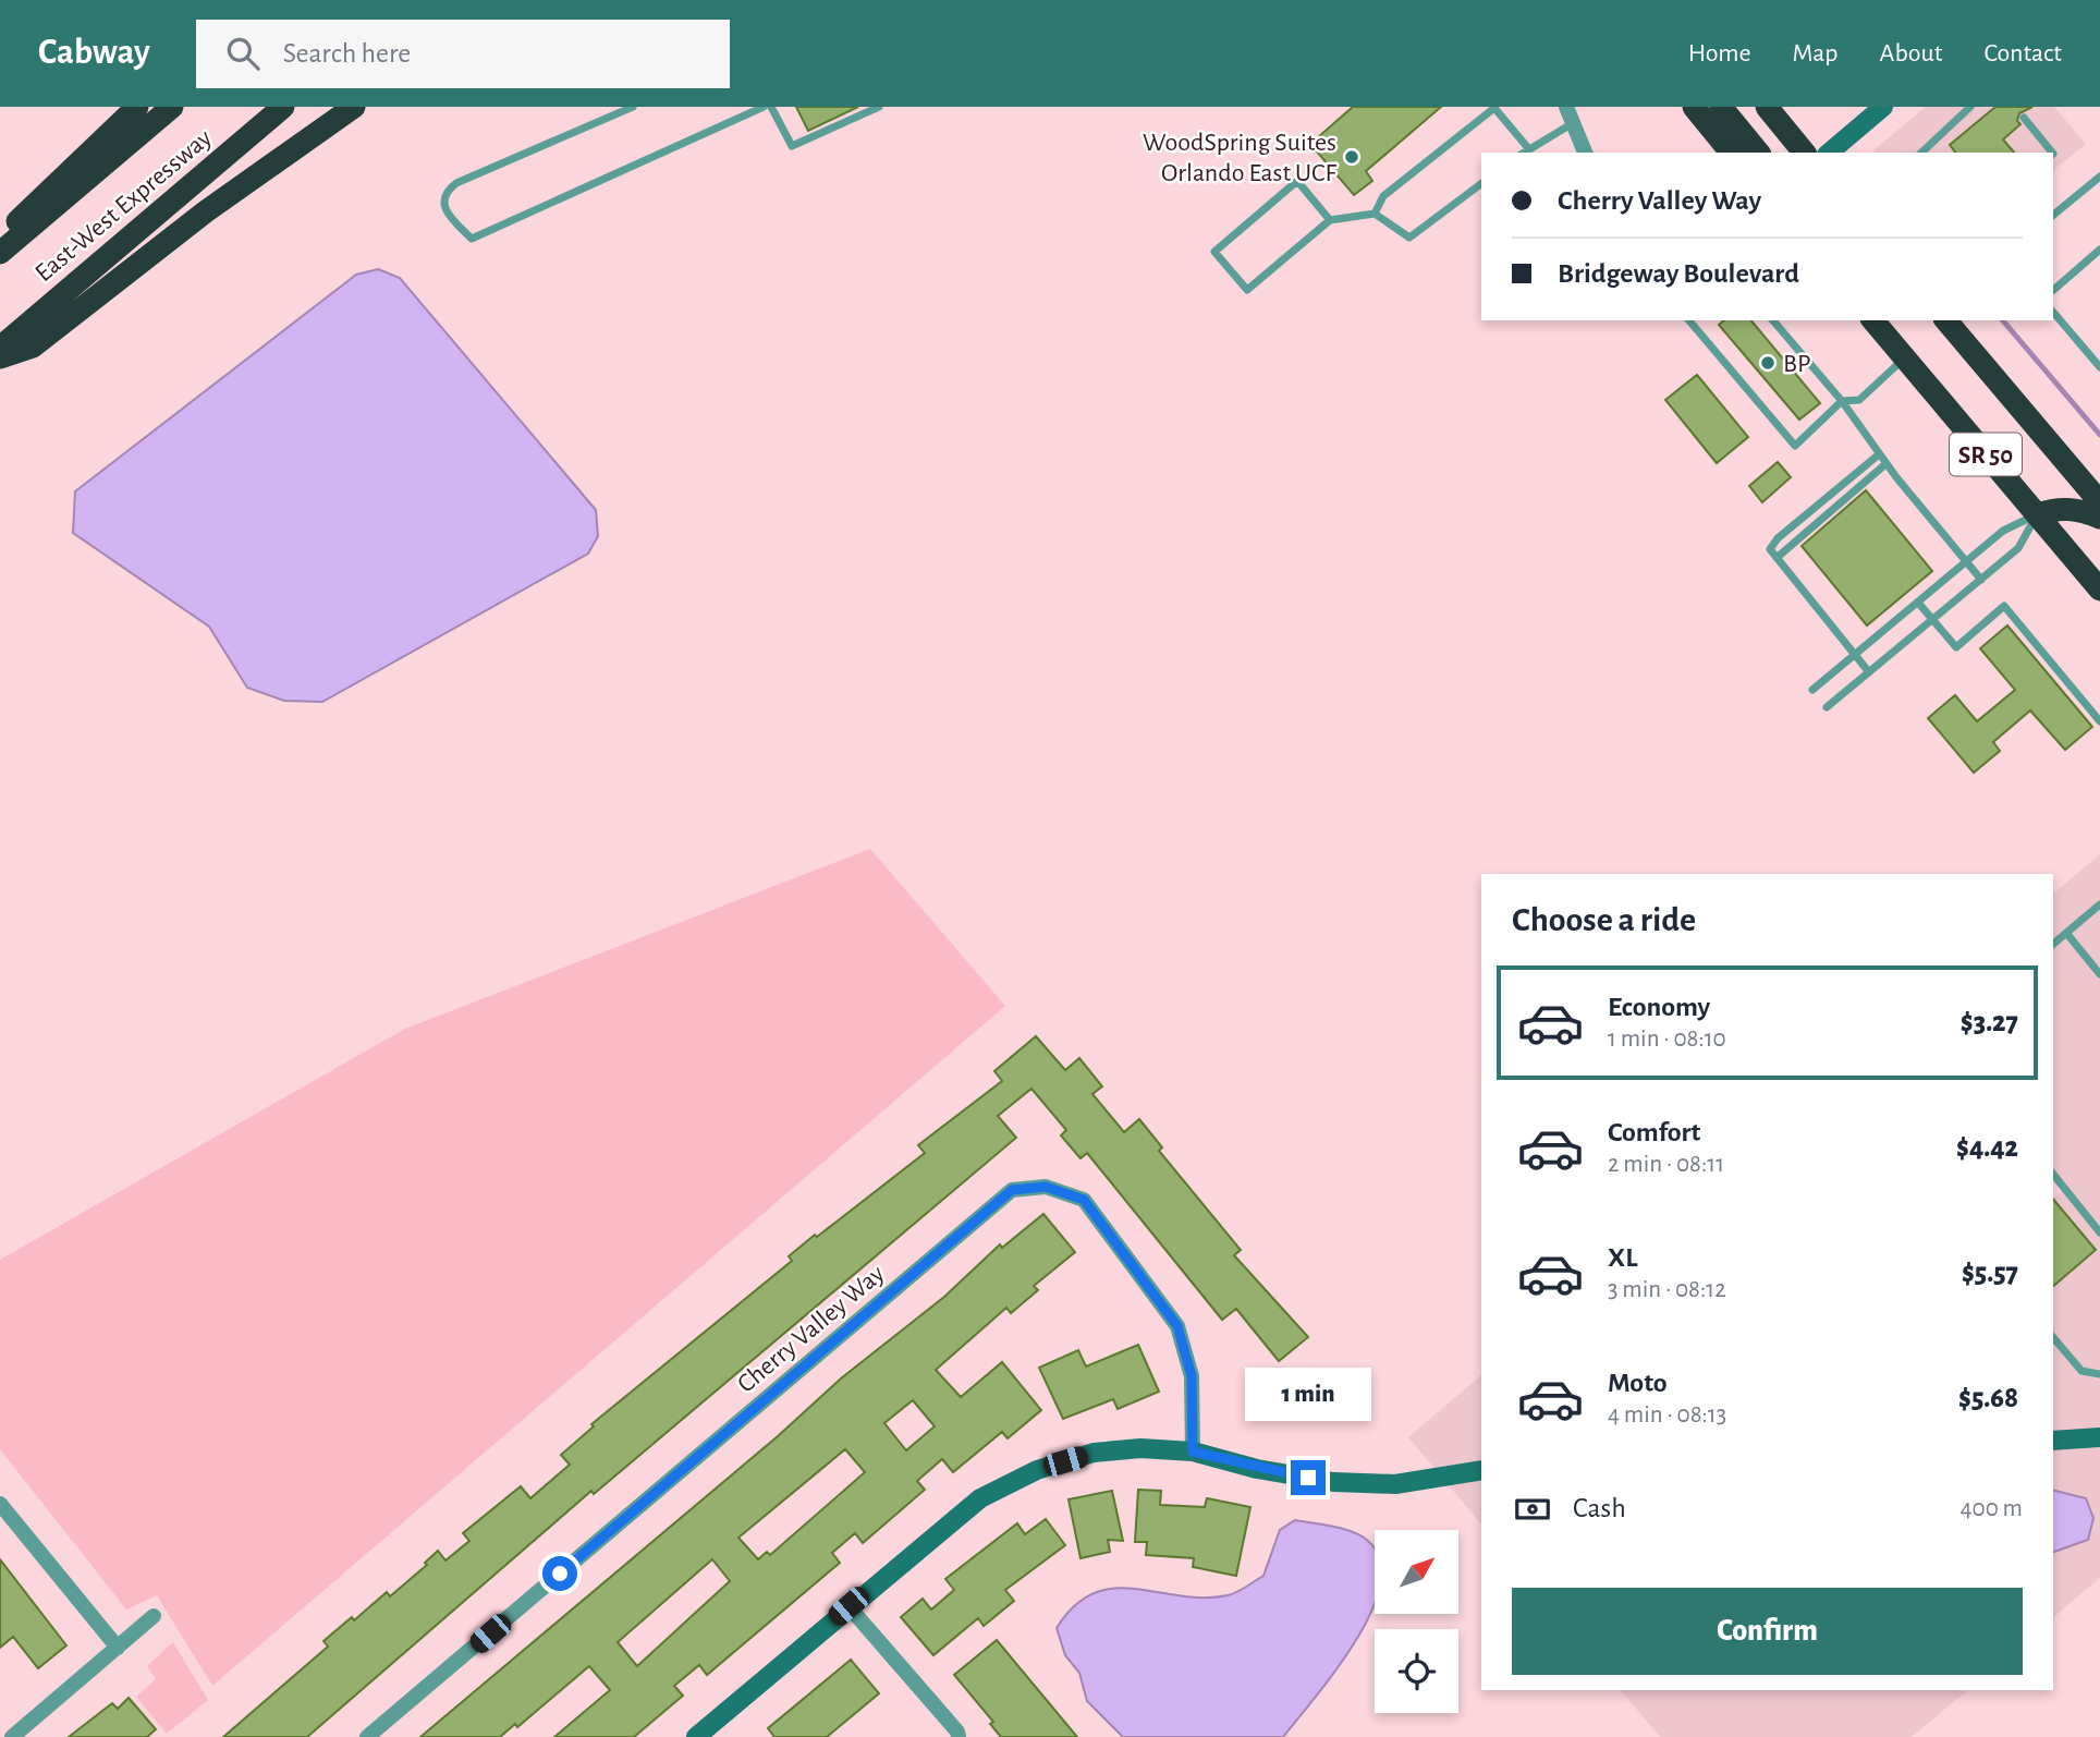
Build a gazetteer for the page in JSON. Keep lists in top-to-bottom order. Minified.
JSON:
{"streets":{"highway":["East-West Expressway","SR 50"],"street":["Cherry Valley Way"]},"places":["WoodSpring Suites Orlando East UCF","BP"],"north":"top right","page":{"header":"Cabway","search":"Search here","nav":["Home","Map","About","Contact"],"banner":["Cherry Valley Way","Bridgeway Boulevard"],"heading":"Choose a ride","list":[{"name":"Economy","note":"1 min · 08:10","value":"$3.27"},{"name":"Comfort","note":"2 min · 08:11","value":"$4.42"},{"name":"XL","note":"3 min · 08:12","value":"$5.57"},{"name":"Moto","note":"4 min · 08:13","value":"$5.68"}],"bubble":"1 min","pay":["Cash","400 m"],"buttons":"Confirm"}}
